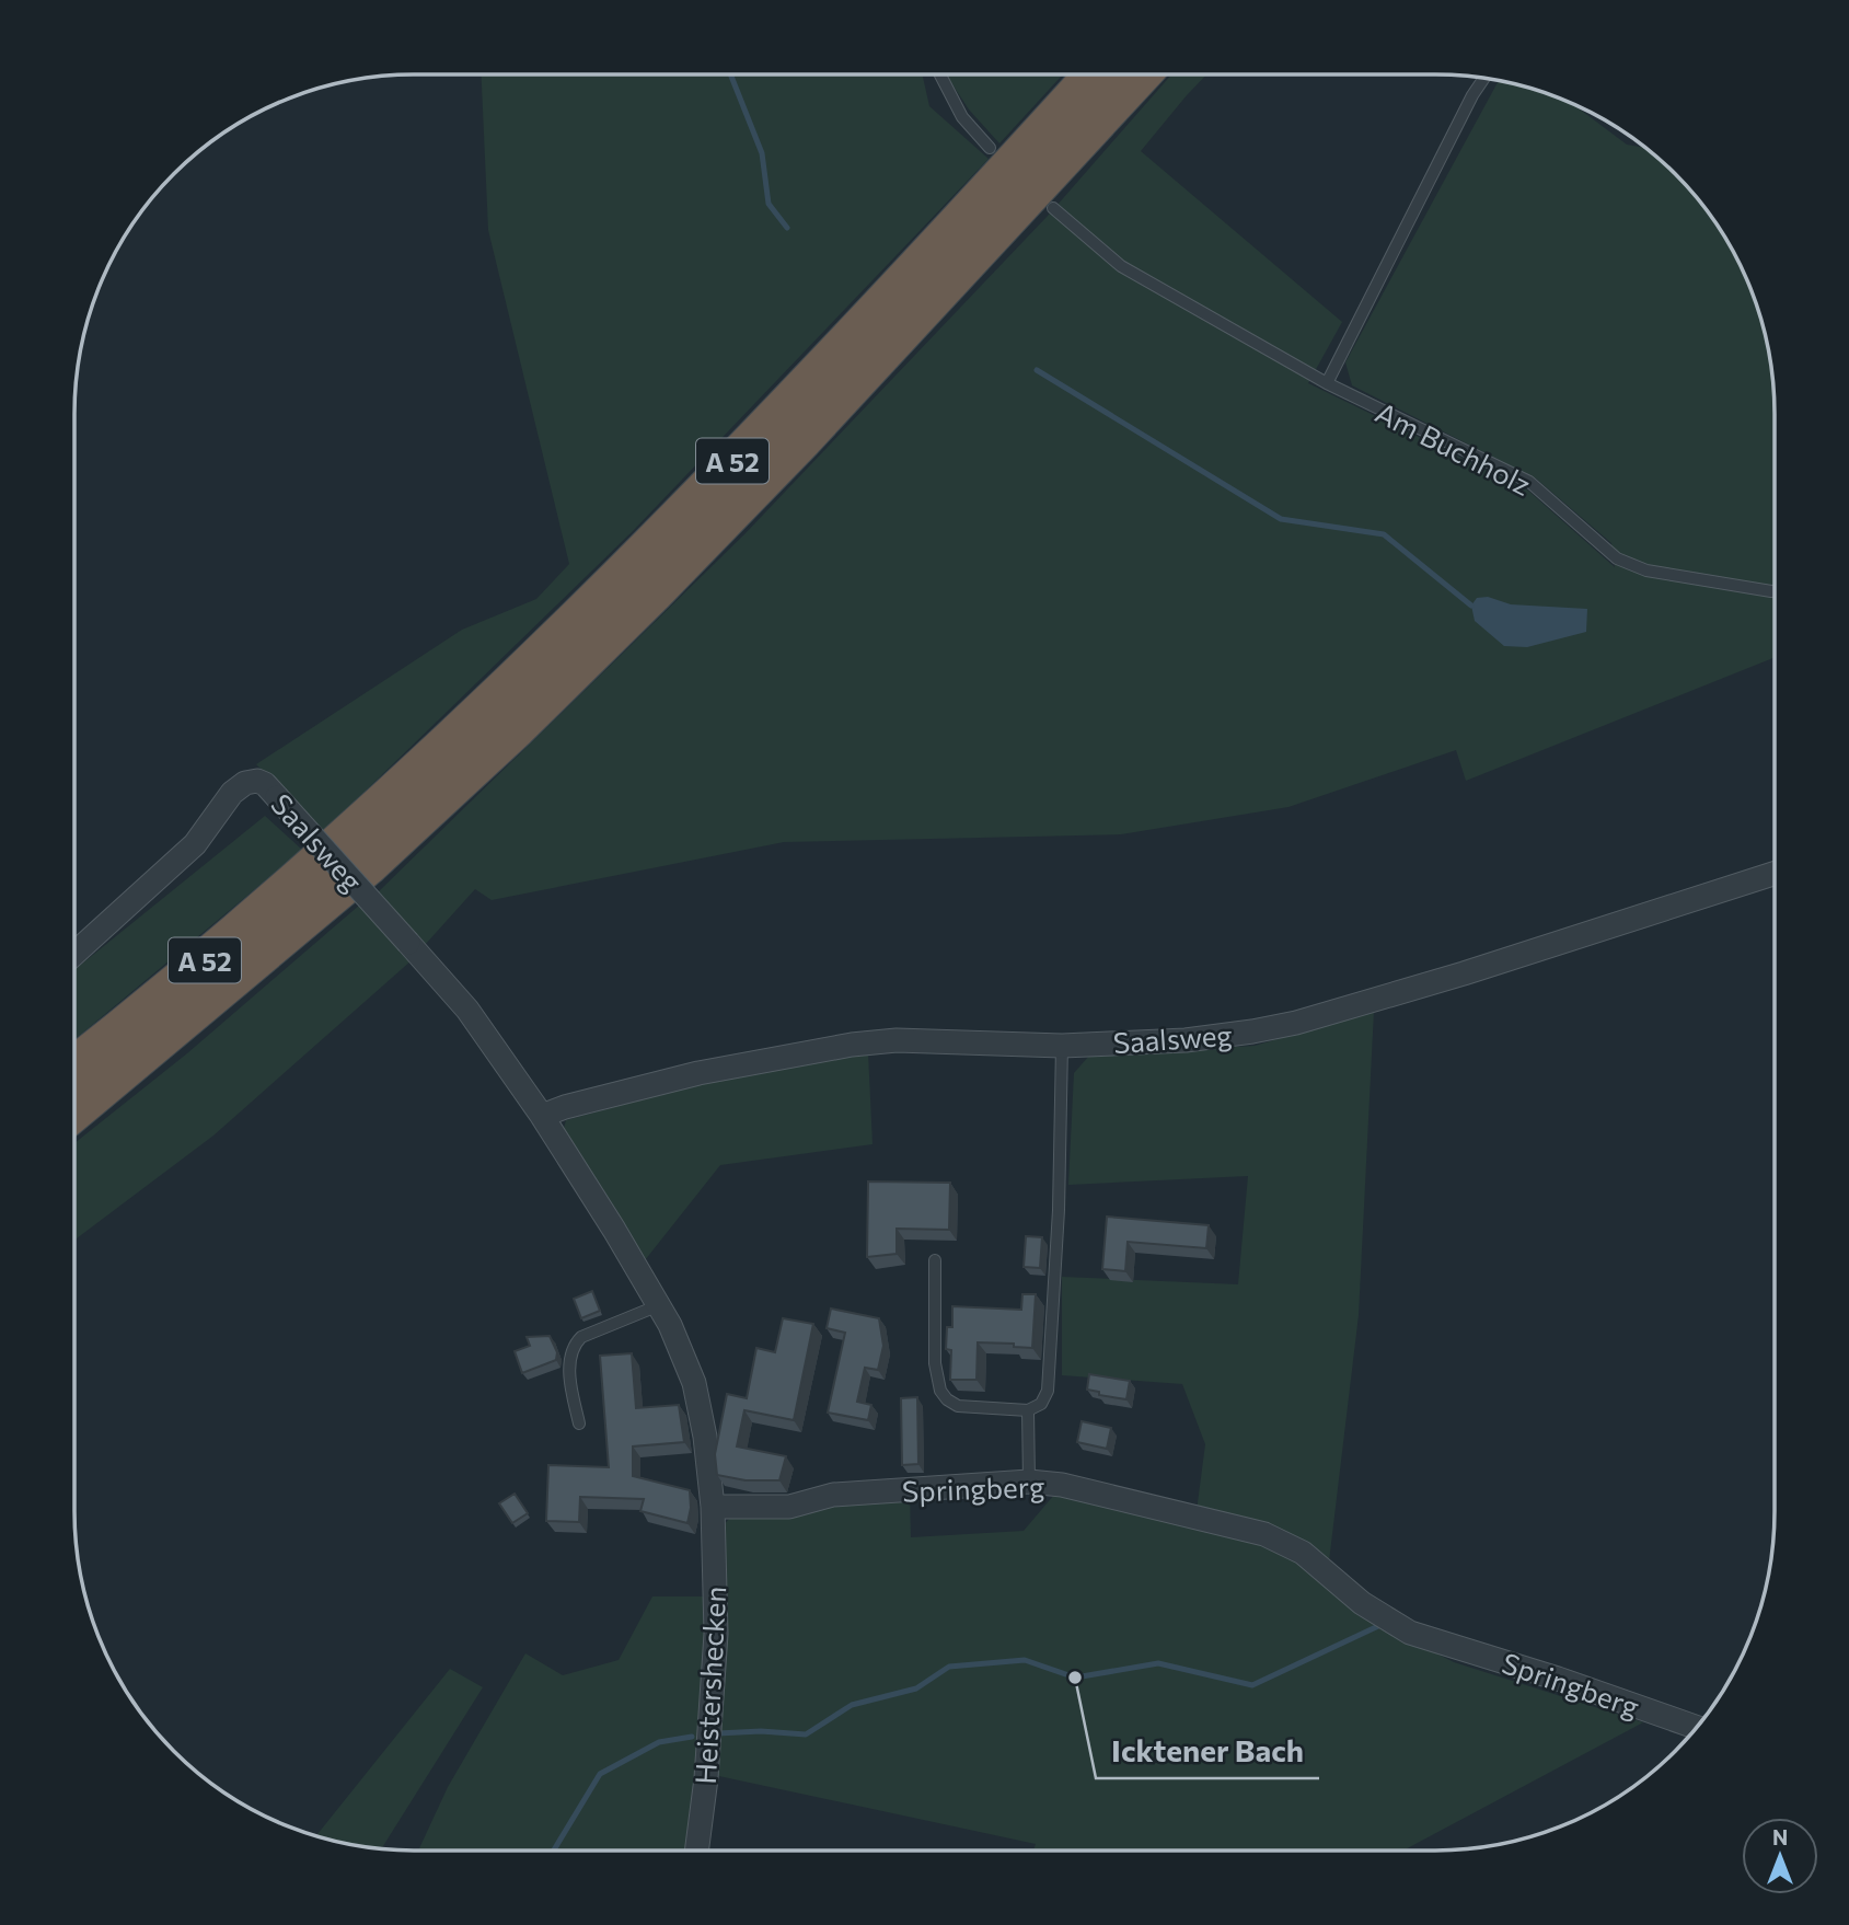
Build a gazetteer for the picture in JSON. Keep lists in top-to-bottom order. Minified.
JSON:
{"streets":{"highway":["A 52"],"street":["Saalsweg","Springberg","Heistershecken"],"lane":["Am Buchholz"]},"crossings":[["Springberg","Heistershecken"]],"places":["Icktener Bach"],"north":"top"}
